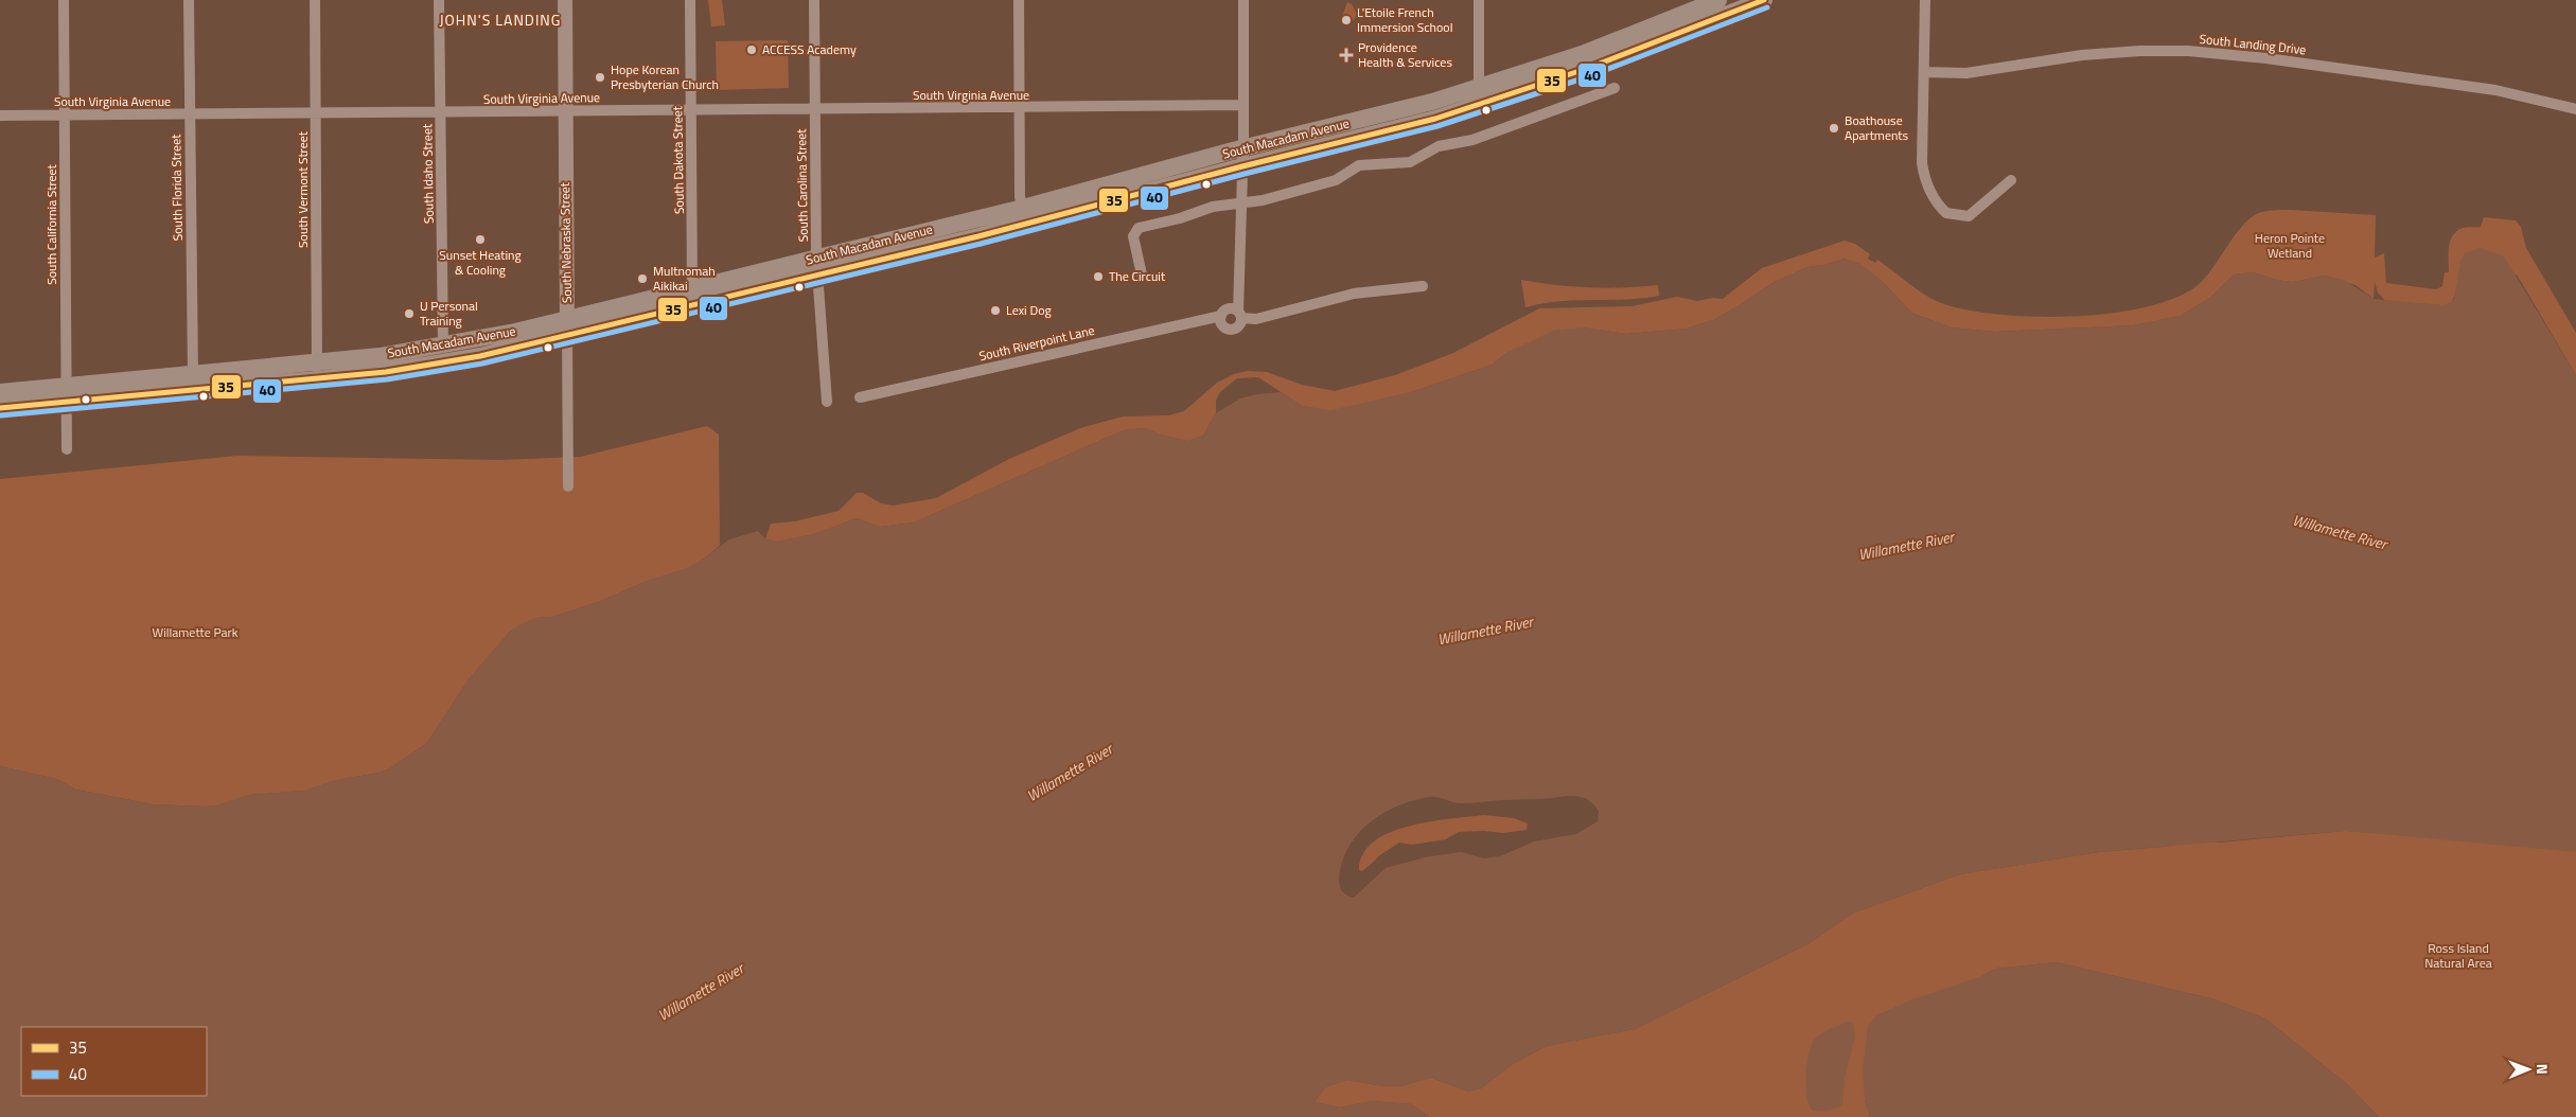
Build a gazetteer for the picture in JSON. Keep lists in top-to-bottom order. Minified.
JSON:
{"streets":{"main road":["South Macadam Avenue"],"street":["South Landing Drive","South Virginia Avenue","South Dakota Street","South Idaho Street","South Carolina Street","South Florida Street","South Vermont Street","South California Street","South Nebraska Street","South Riverpoint Lane"]},"crossings":[["South Virginia Avenue","South Dakota Street"],["South Virginia Avenue","South Idaho Street"],["South Virginia Avenue","South Carolina Street"],["South Virginia Avenue","South Florida Street"],["South Virginia Avenue","South Vermont Street"],["South Virginia Avenue","South California Street"],["South Virginia Avenue","South Nebraska Street"],["South Macadam Avenue","South Dakota Street"],["South Macadam Avenue","South Idaho Street"],["South Macadam Avenue","South Carolina Street"],["South Macadam Avenue","South Florida Street"],["South Macadam Avenue","South Vermont Street"],["South Macadam Avenue","South California Street"],["South Macadam Avenue","South Nebraska Street"]],"districts":["JOHN'S LANDING"],"water":["Willamette River"],"parks":["Heron Pointe Wetland","Willamette Park","Ross Island Natural Area"],"places":{"other":["L'Etoile French Immersion School","ACCESS Academy","Hope Korean Presbyterian Church","Boathouse Apartments","Sunset Heating & Cooling","The Circuit","Multnomah Aikikai","Lexi Dog","U Personal Training"],"health":["Providence Health & Services"]},"lines":["transit line 35","transit line 40"],"legend":["35","40"],"north":"right"}
